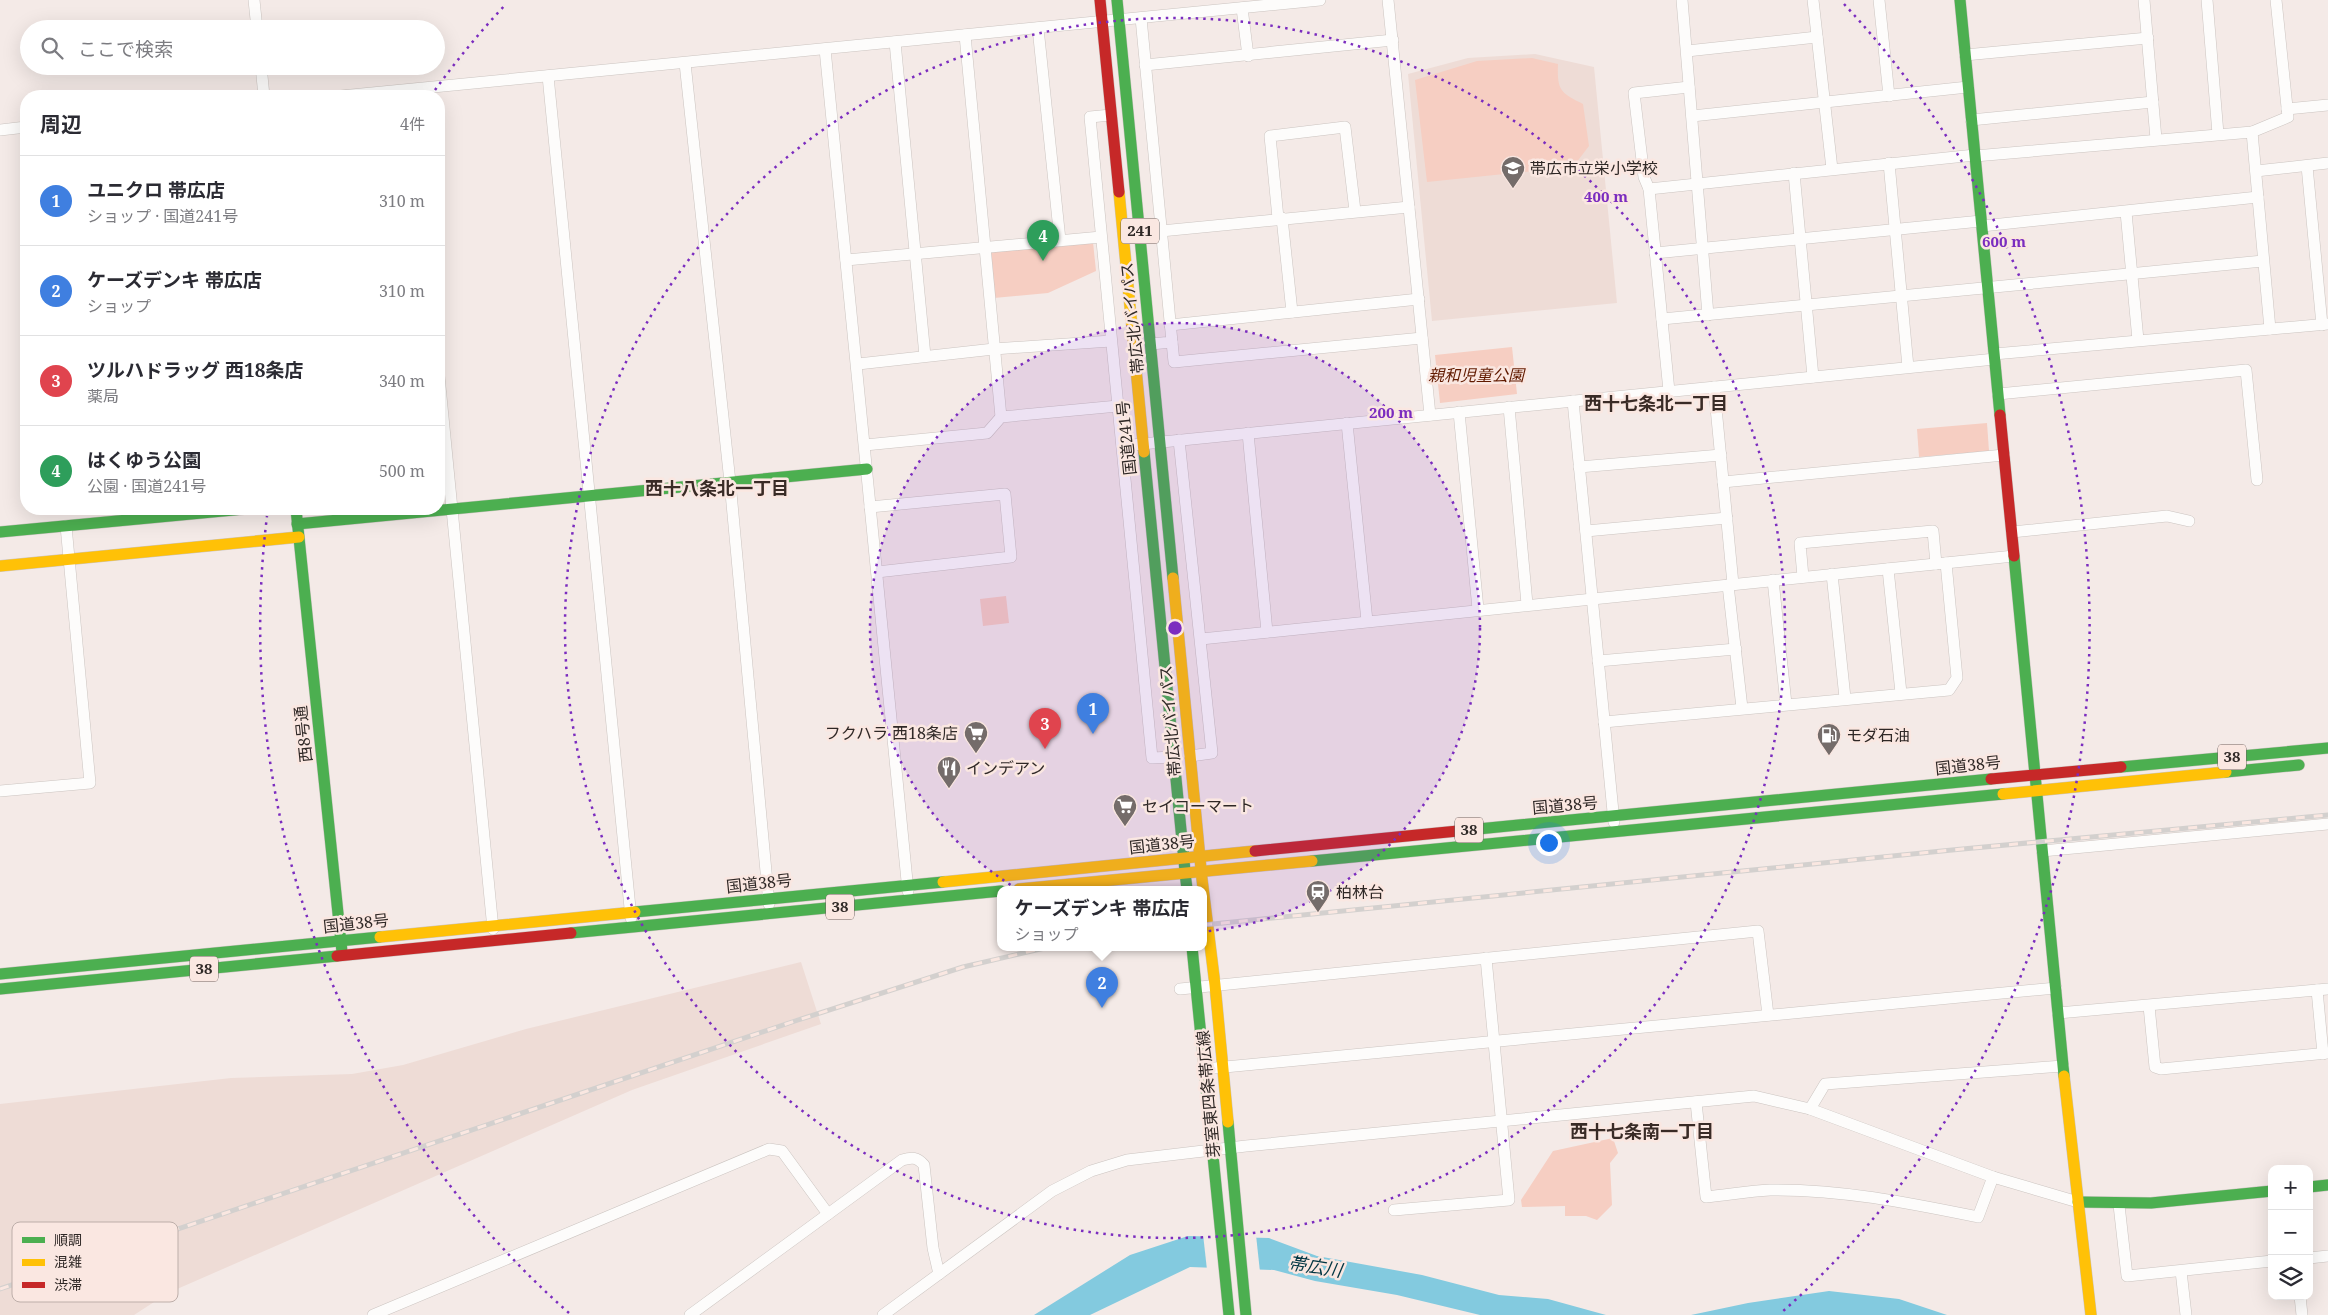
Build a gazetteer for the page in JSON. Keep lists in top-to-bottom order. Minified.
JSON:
{"streets":{"main road":["241","帯広北バイパス","国道241号","西8号通","38","国道38号","芽室東四条帯広線"]},"crossings":[["帯広北バイパス","国道38号"],["帯広北バイパス","芽室東四条帯広線"],["国道241号","国道38号"],["西8号通","国道38号"],["国道38号","芽室東四条帯広線"]],"districts":["西十七条北一丁目","西十八条北一丁目","西十七条南一丁目"],"water":["帯広川"],"parks":["親和児童公園"],"places":{"school or university":["帯広市立栄小学校"],"supermarket":["フクハラ 西18条店","セイコーマート"],"fuel station":["モダ石油"],"restaurant":["インデアン"],"station":["柏林台"]},"legend":["順調","混雑","渋滞"],"page":{"search":"ここで検索","heading":["周辺","4件"],"list":[{"mark":"1","name":"ユニクロ 帯広店","note":"ショップ · 国道241号","value":"310 m"},{"mark":"2","name":"ケーズデンキ 帯広店","note":"ショップ","value":"310 m"},{"mark":"3","name":"ツルハドラッグ 西18条店","note":"薬局","value":"340 m"},{"mark":"4","name":"はくゆう公園","note":"公園 · 国道241号","value":"500 m"}],"pins":["4","1","3","2"],"popup":["ケーズデンキ 帯広店","ショップ"],"map_buttons":["+","−"]},"rings":["400 m","600 m","200 m"]}
